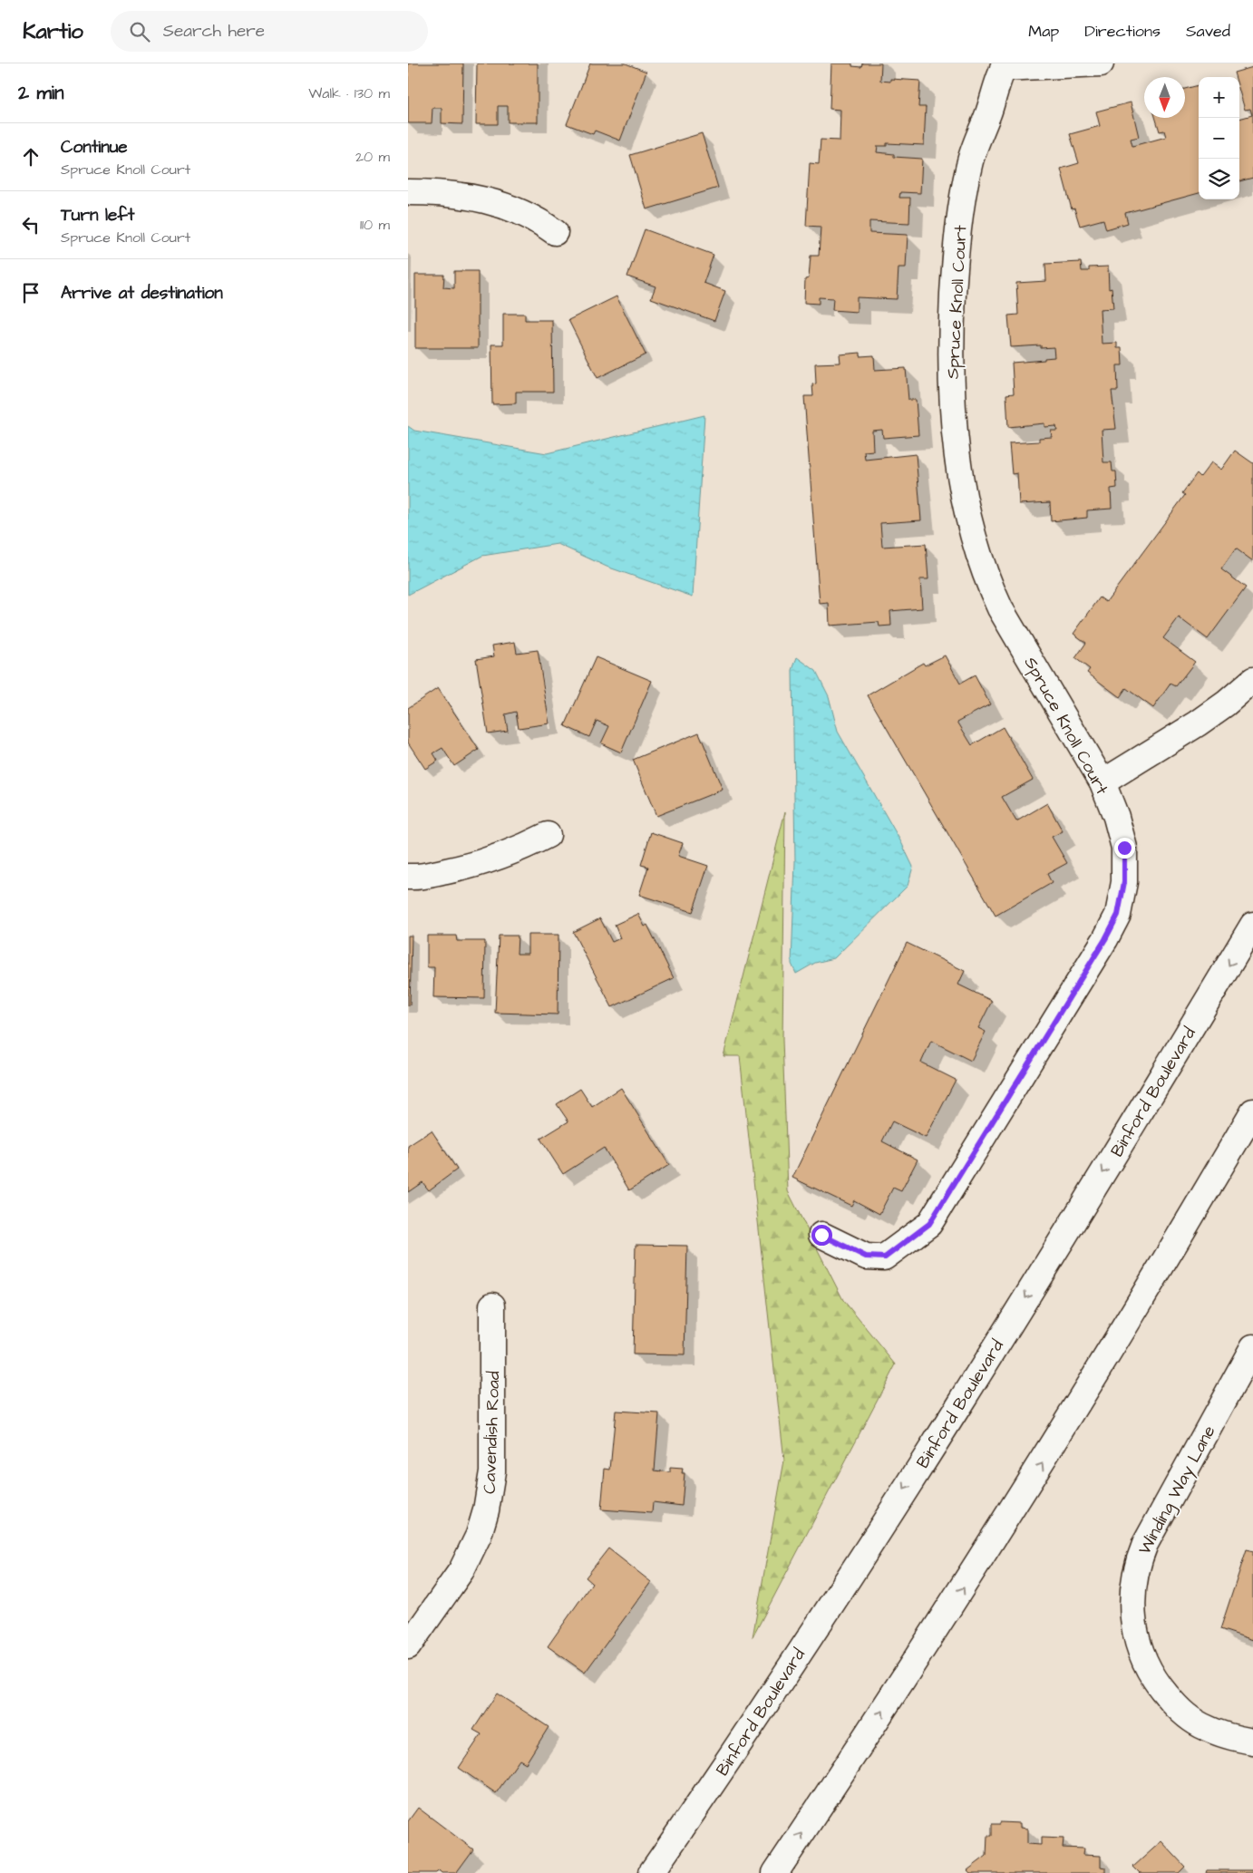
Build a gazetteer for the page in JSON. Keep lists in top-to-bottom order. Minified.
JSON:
{"streets":{"street":["Spruce Knoll Court","Binford Boulevard","Cavendish Road","Winding Way Lane"]},"north":"bottom","page":{"header":"Kartio","search":"Search here","nav":["Map","Directions","Saved"],"heading":["2 min","Walk · 130 m"],"map_buttons":["+","−"],"list":[["Continue","Spruce Knoll Court","20 m"],["Turn left","Spruce Knoll Court","110 m"],"Arrive at destination"]}}
